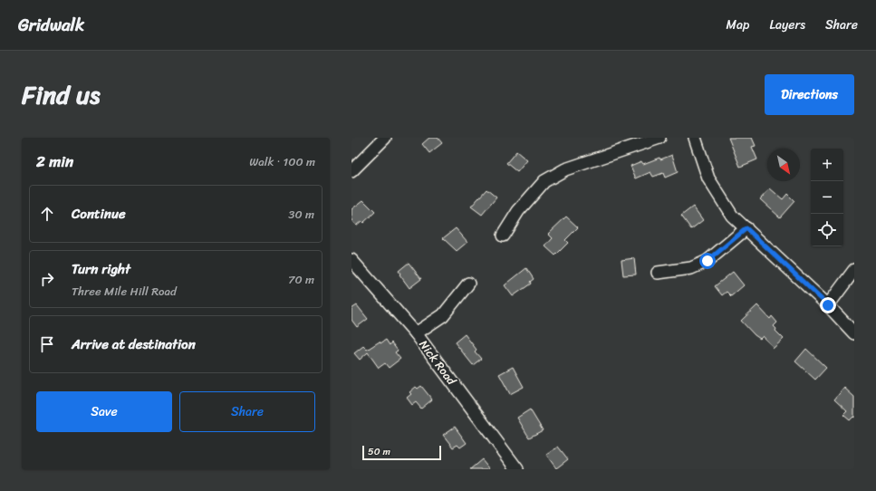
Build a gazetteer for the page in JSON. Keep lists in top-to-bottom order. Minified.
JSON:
{"streets":{"street":["Nick Road"]},"scale_bar":"50 m","north":"bottom right","page":{"header":"Gridwalk","nav":["Map","Layers","Share"],"title":"Find us","buttons":["Directions",["Save","Share"]],"heading":["2 min","Walk · 100 m"],"map_buttons":["+","−"],"list":[["Continue","30 m"],["Turn right","Three Mile Hill Road","70 m"],"Arrive at destination"],"scale":"50 m"}}
